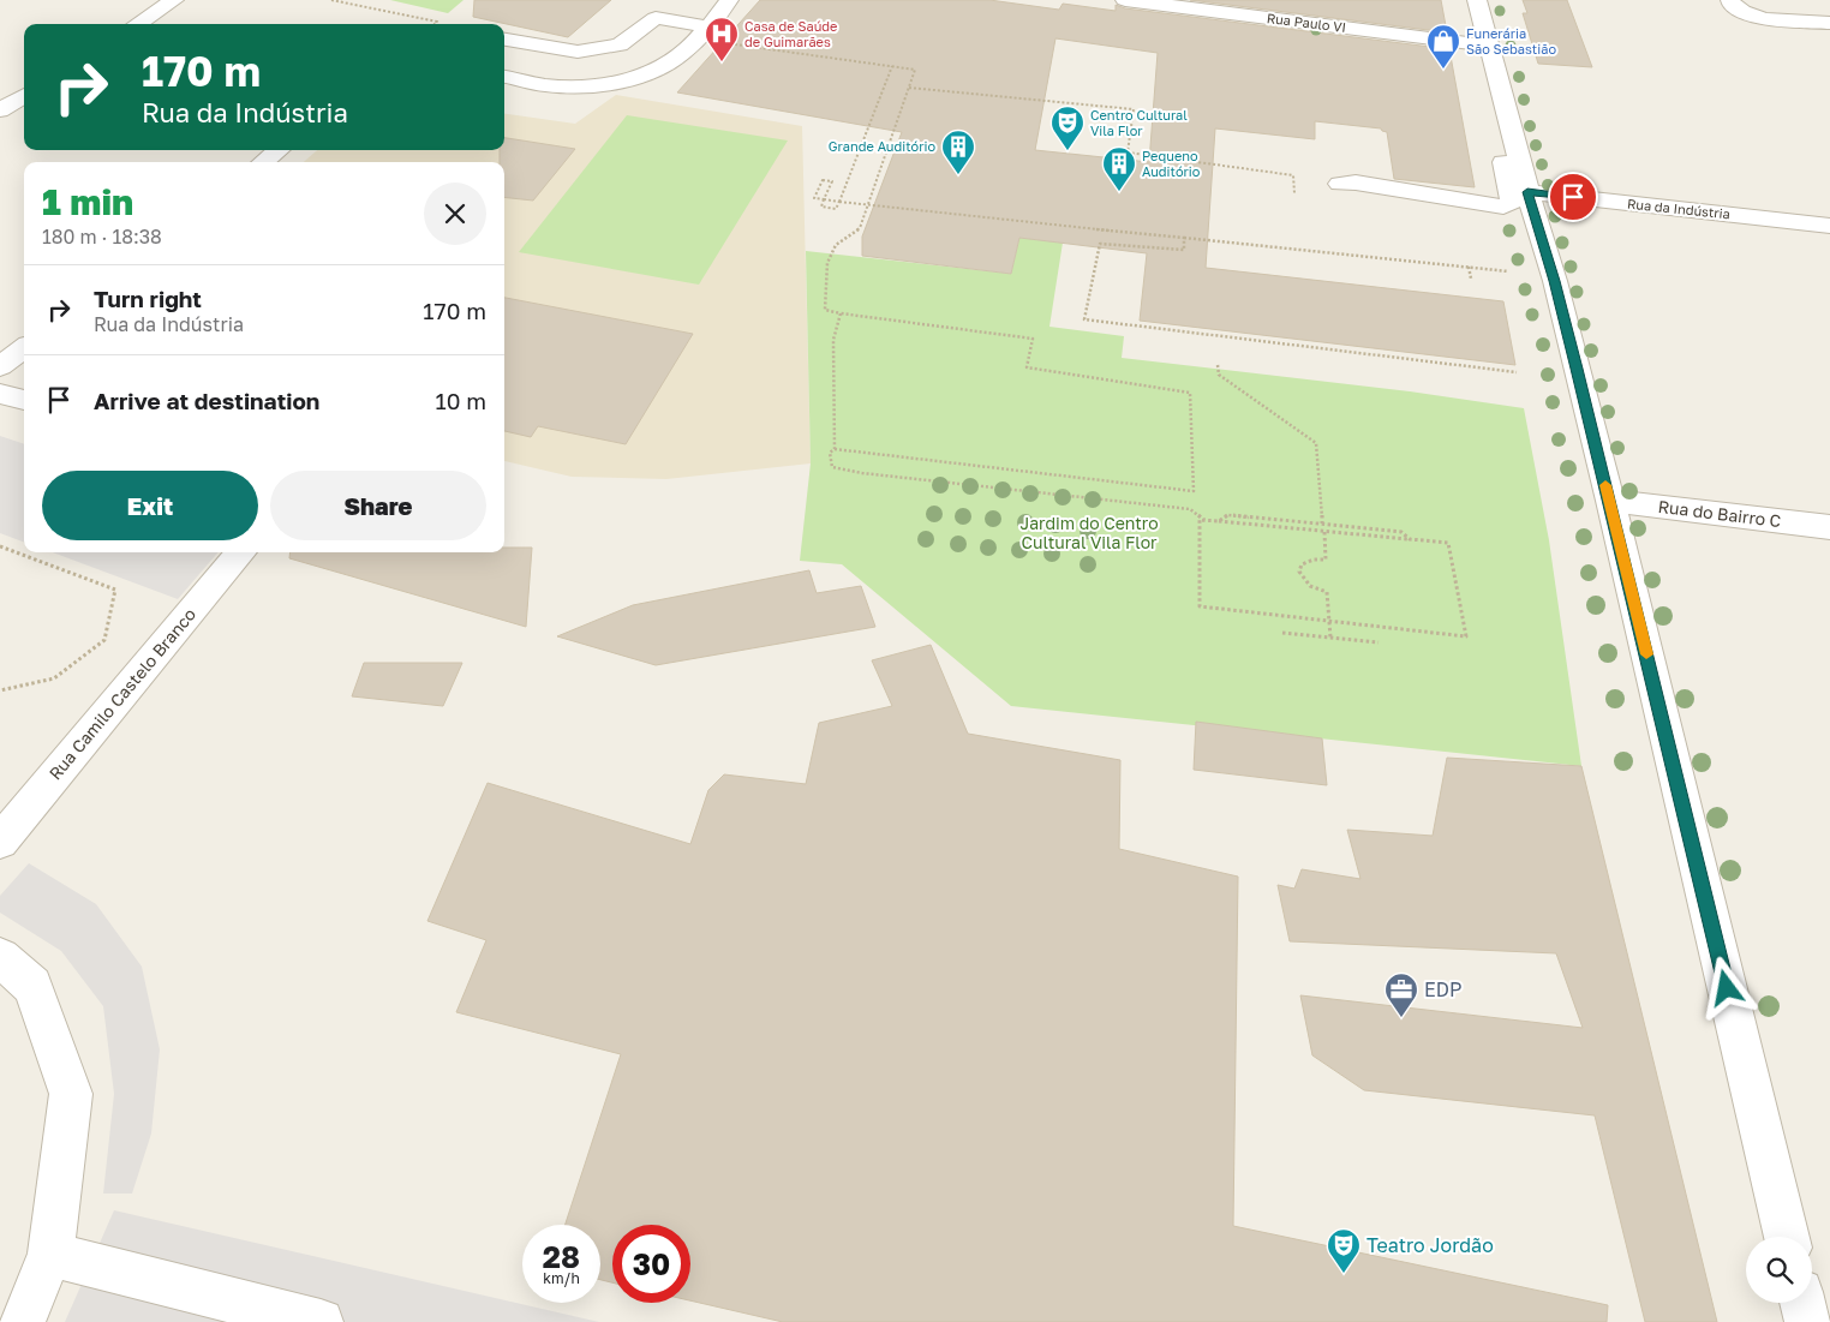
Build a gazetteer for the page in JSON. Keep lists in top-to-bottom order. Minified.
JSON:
{"streets":{"street":["Rua Paulo VI","Rua da Indústria","Rua do Bairro C","Rua Camilo Castelo Branco"]},"parks":["Jardim do Centro Cultural Vila Flor"],"places":{"hospital":["Casa de Saúde de Guimarães"],"shop":["Funerária São Sebastião"],"theatre":["Centro Cultural Vila Flor","Teatro Jordão"],"building":["Grande Auditório","Pequeno Auditório"],"office":["EDP"]},"page":{"turn":["170 m","Rua da Indústria"],"heading":["1 min","180 m · 18:38"],"list":[{"name":"Turn right","note":"Rua da Indústria","value":"170 m"},{"name":"Arrive at destination","value":"10 m"}],"buttons":["Exit","Share"],"speed":"28 km/h","limit":"30"}}
